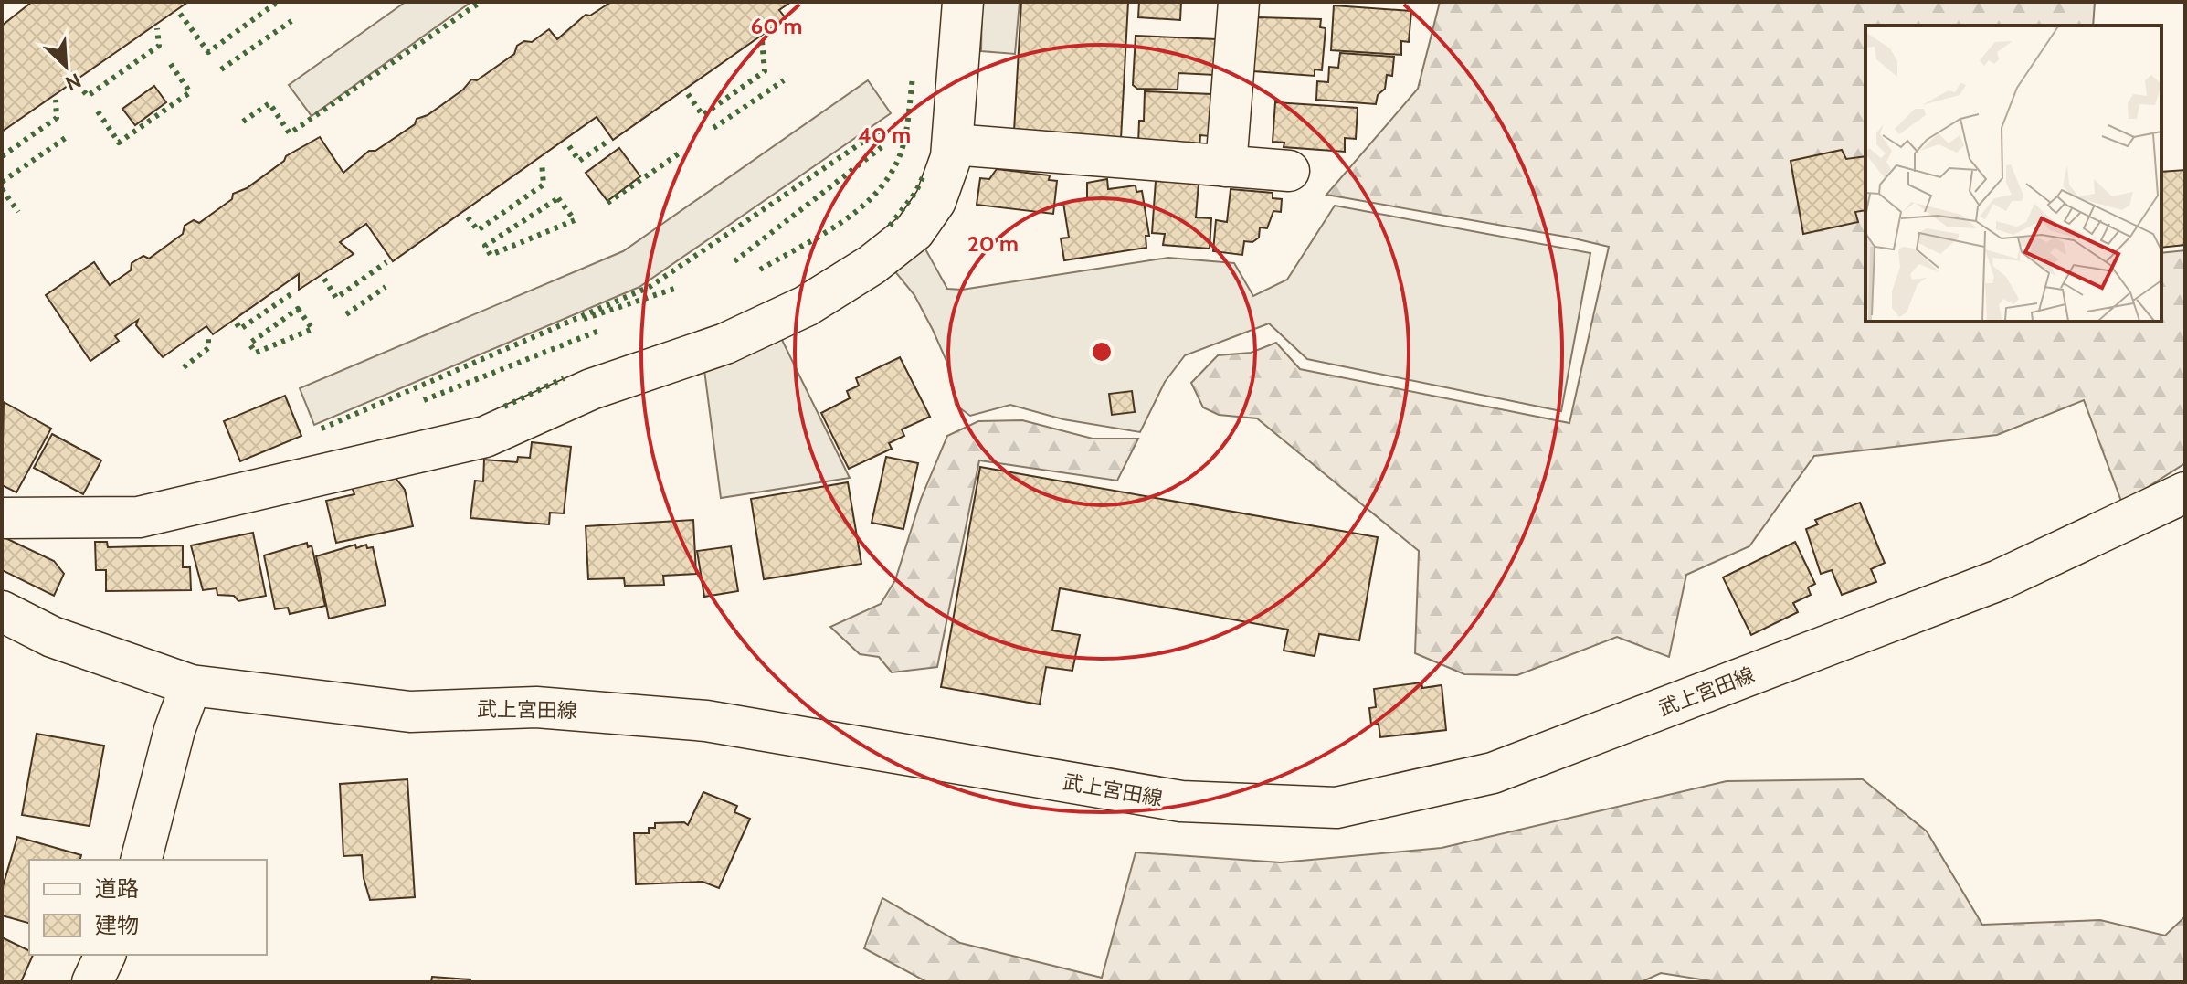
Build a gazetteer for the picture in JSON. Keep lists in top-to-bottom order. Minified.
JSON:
{"streets":{"main road":["武上宮田線"]},"legend":["道路","建物"],"north":"bottom right","rings":["60 m","40 m","20 m"]}
